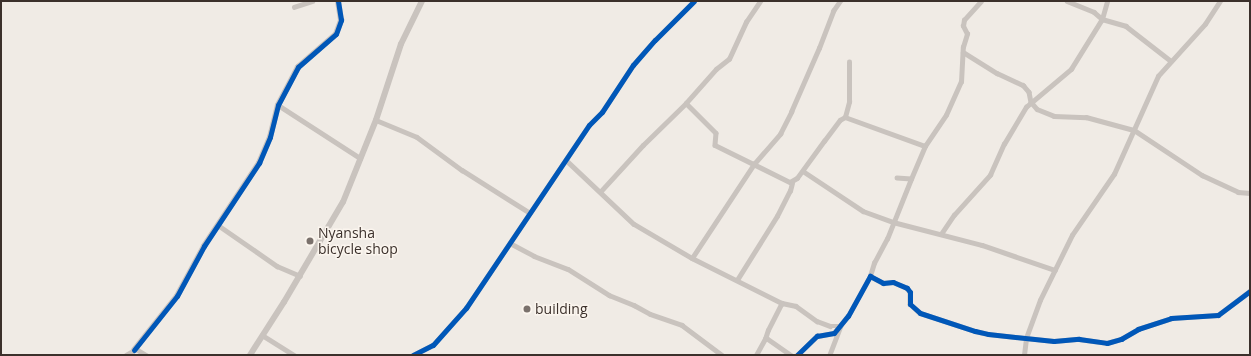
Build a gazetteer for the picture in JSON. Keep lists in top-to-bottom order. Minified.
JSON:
{"places":["Nyansha bicycle shop","building"]}
